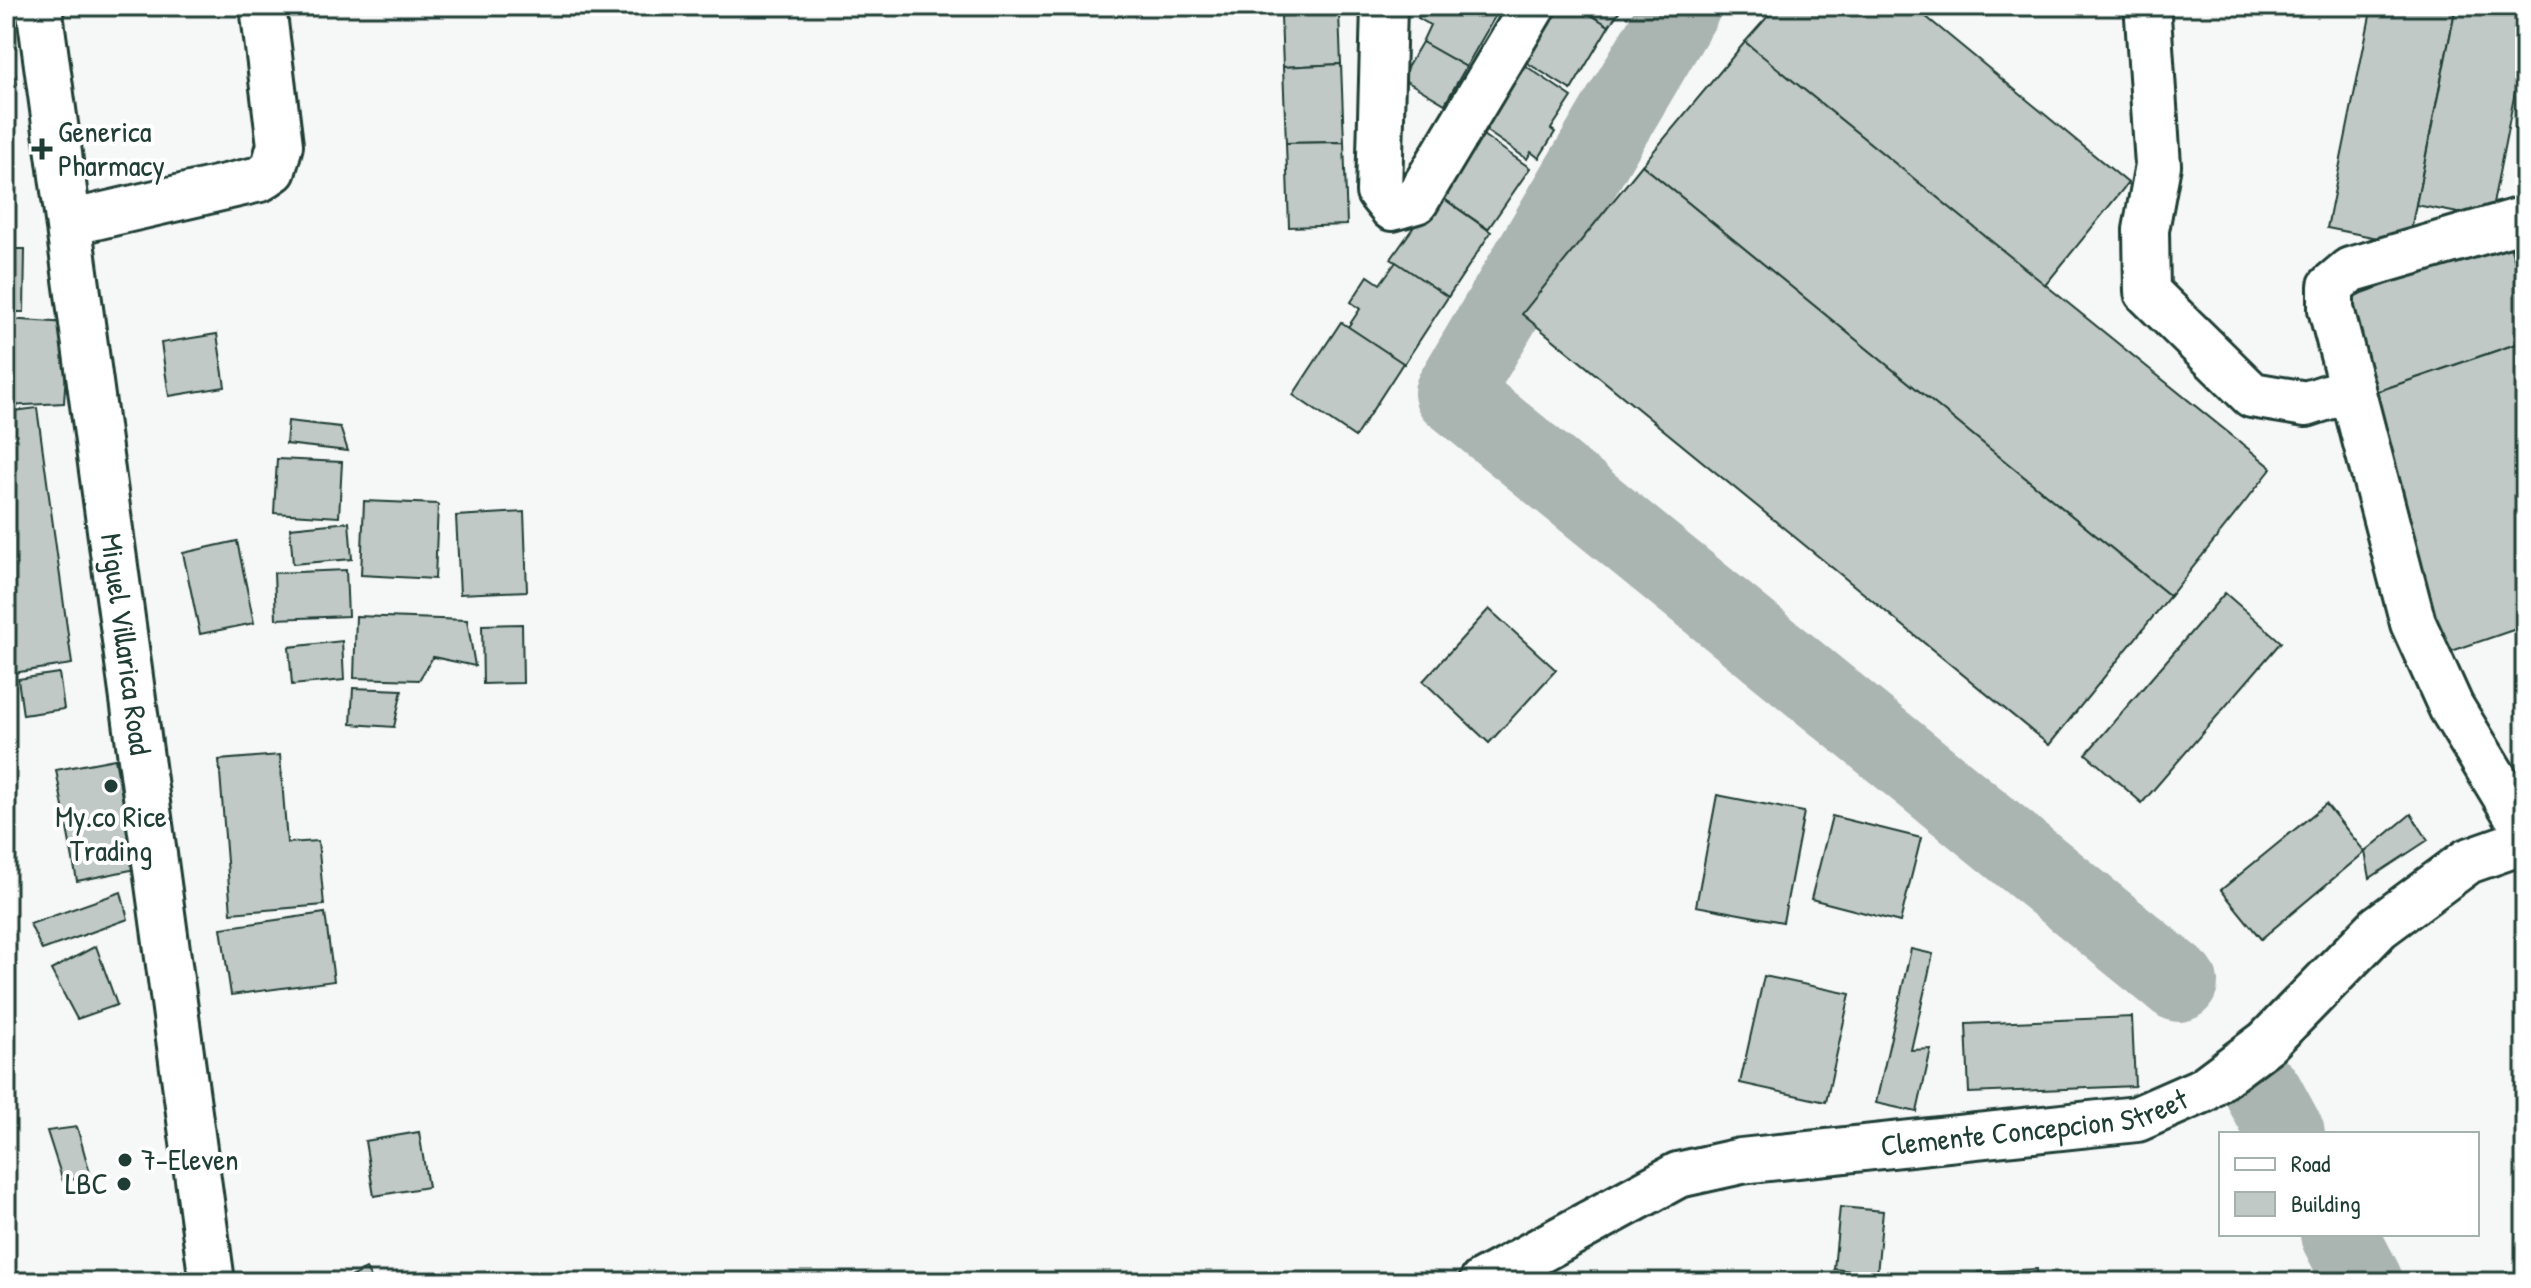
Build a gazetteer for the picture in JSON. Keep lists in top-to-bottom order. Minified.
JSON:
{"streets":{"street":["Miguel Villarica Road","Clemente Concepcion Street"]},"places":{"health":["Generica Pharmacy"],"other":["My.co Rice Trading","7-Eleven","LBC"]},"legend":["Road","Building"]}
